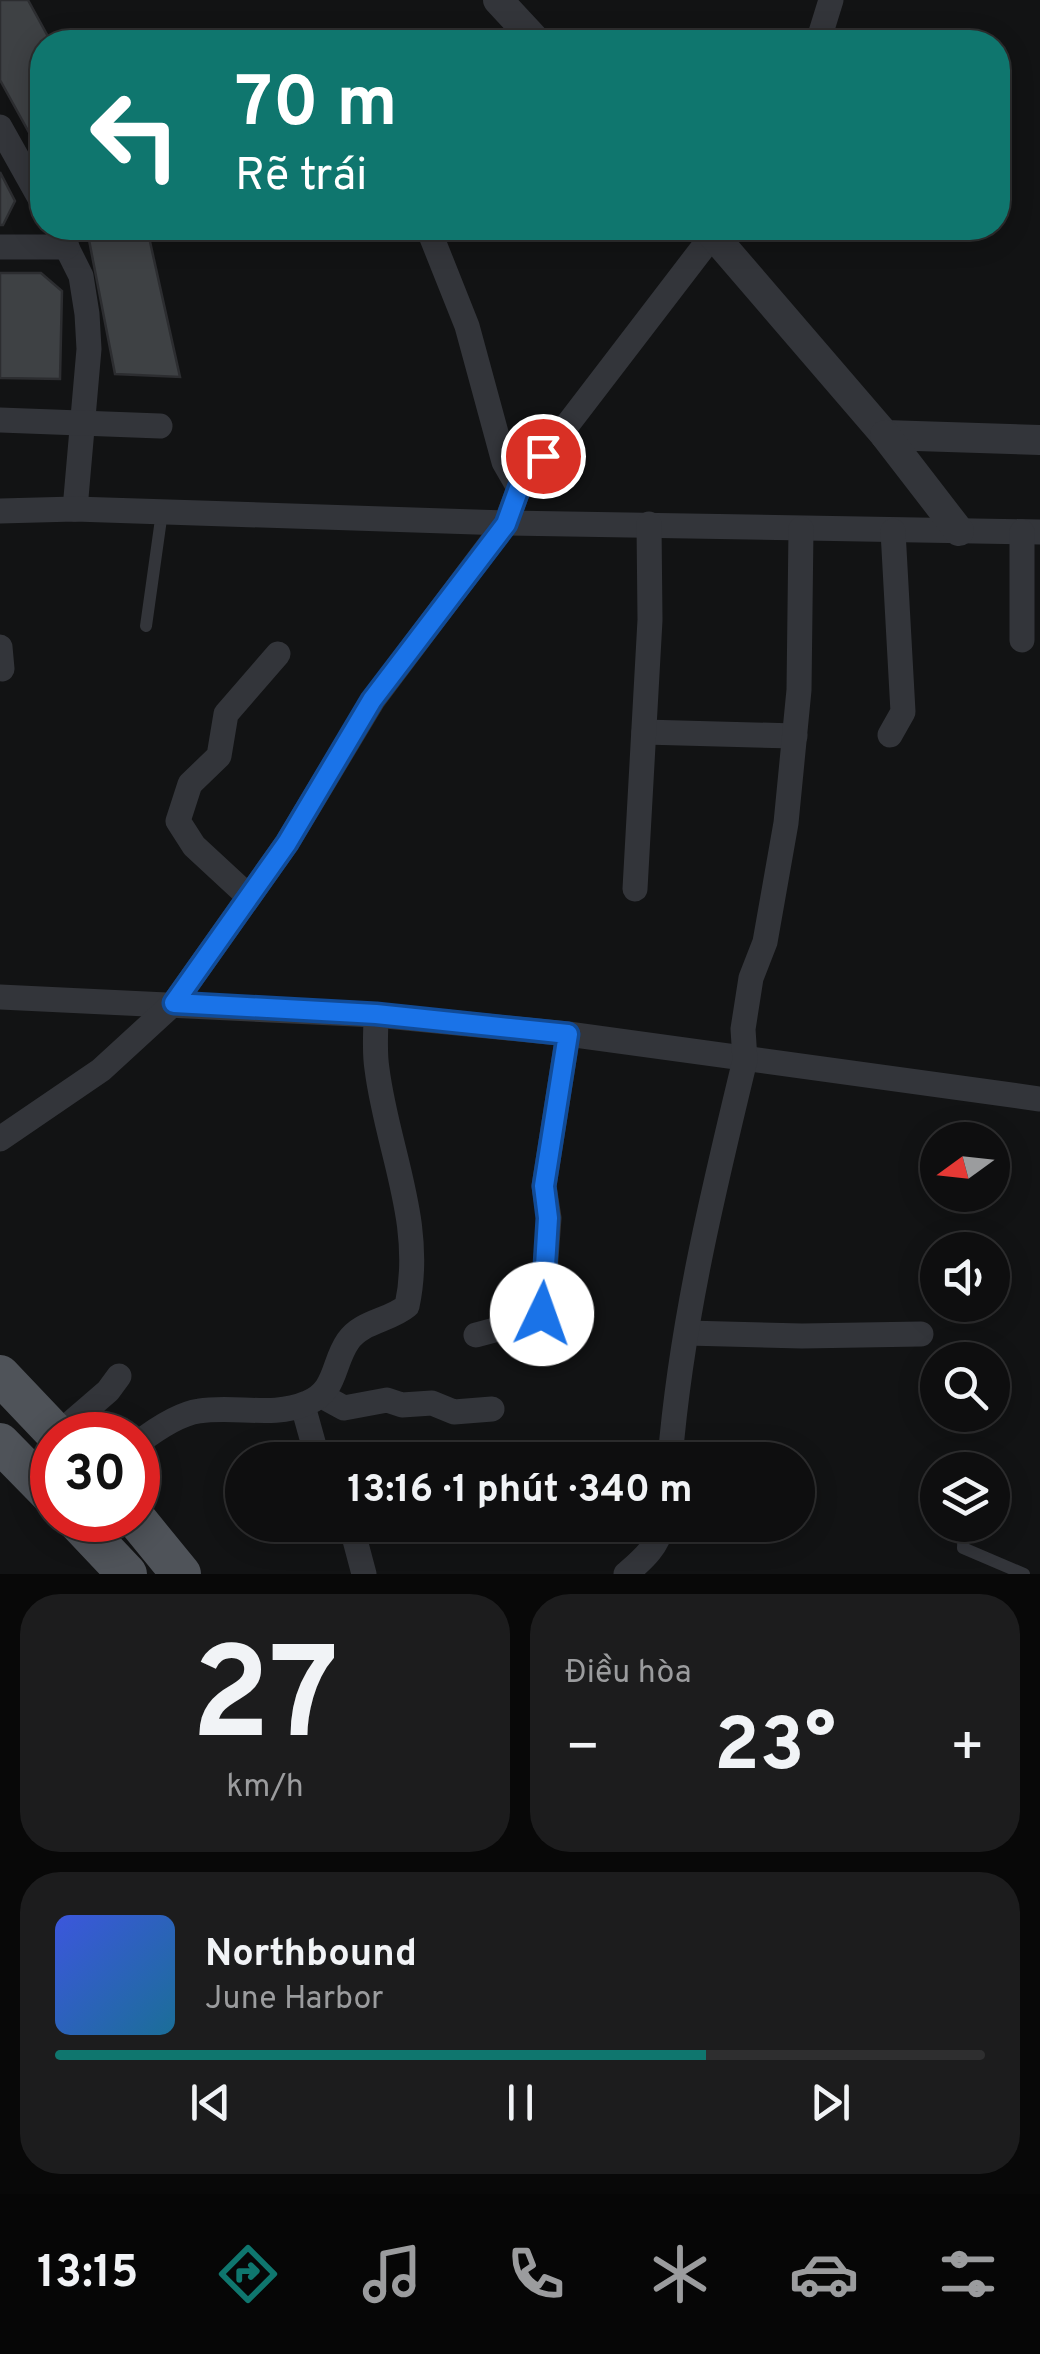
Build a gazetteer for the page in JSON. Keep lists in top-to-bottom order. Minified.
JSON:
{"north":"left","page":{"turn":["70 m","Rẽ trái"],"limit":"30","trip":"13:16 · 1 phút · 340 m","tile":[["27","km/h"],"Điều hòa"],"heat":["−","23°","+"],"song":["Northbound","June Harbor"],"tabs":"13:15"}}
